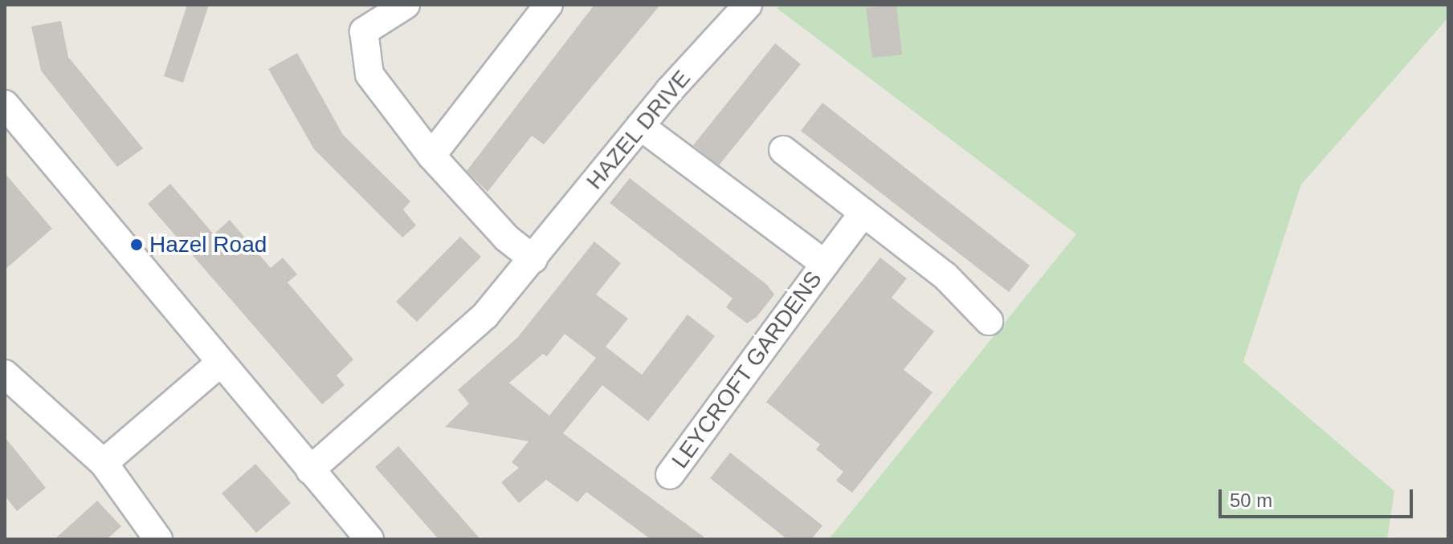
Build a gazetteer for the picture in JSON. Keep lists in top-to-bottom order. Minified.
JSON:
{"streets":{"street":["HAZEL DRIVE","LEYCROFT GARDENS"]},"crossings":[["HAZEL DRIVE","LEYCROFT GARDENS"]],"places":["Hazel Road"],"scale_bar":"50 m"}
